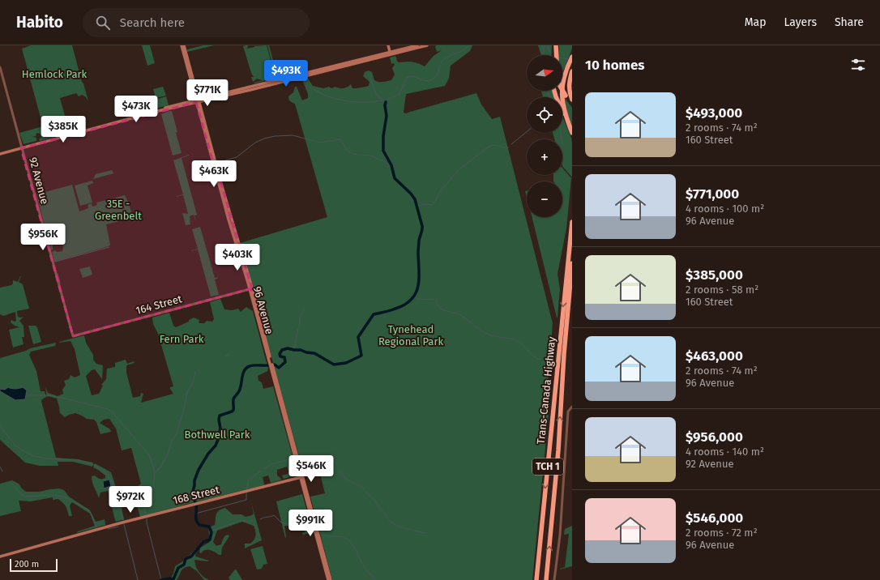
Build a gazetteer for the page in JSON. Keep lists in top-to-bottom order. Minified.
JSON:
{"streets":{"highway":["Trans-Canada Highway","TCH 1"],"main road":["96 Avenue","168 Street"],"street":["92 Avenue","164 Street"]},"crossings":[["92 Avenue","164 Street"],["164 Street","96 Avenue"],["96 Avenue","168 Street"]],"parks":["Hemlock Park","35E - Greenbelt","Tynehead Regional Park","Fern Park","Bothwell Park"],"scale_bar":"200 m","north":"right","page":{"header":"Habito","search":"Search here","nav":["Map","Layers","Share"],"heading":"10 homes","map_buttons":["+","−"],"price":["$493K","$771K","$473K","$385K","$463K","$956K","$403K","$546K","$972K","$991K"],"list":[{"name":"$493,000","note":"2 rooms · 74 m² · 160 Street"},{"name":"$771,000","note":"4 rooms · 100 m² · 96 Avenue"},{"name":"$385,000","note":"2 rooms · 58 m² · 160 Street"},{"name":"$463,000","note":"2 rooms · 74 m² · 96 Avenue"},{"name":"$956,000","note":"4 rooms · 140 m² · 92 Avenue"},{"name":"$546,000","note":"2 rooms · 72 m² · 96 Avenue"}],"scale":"200 m"}}
